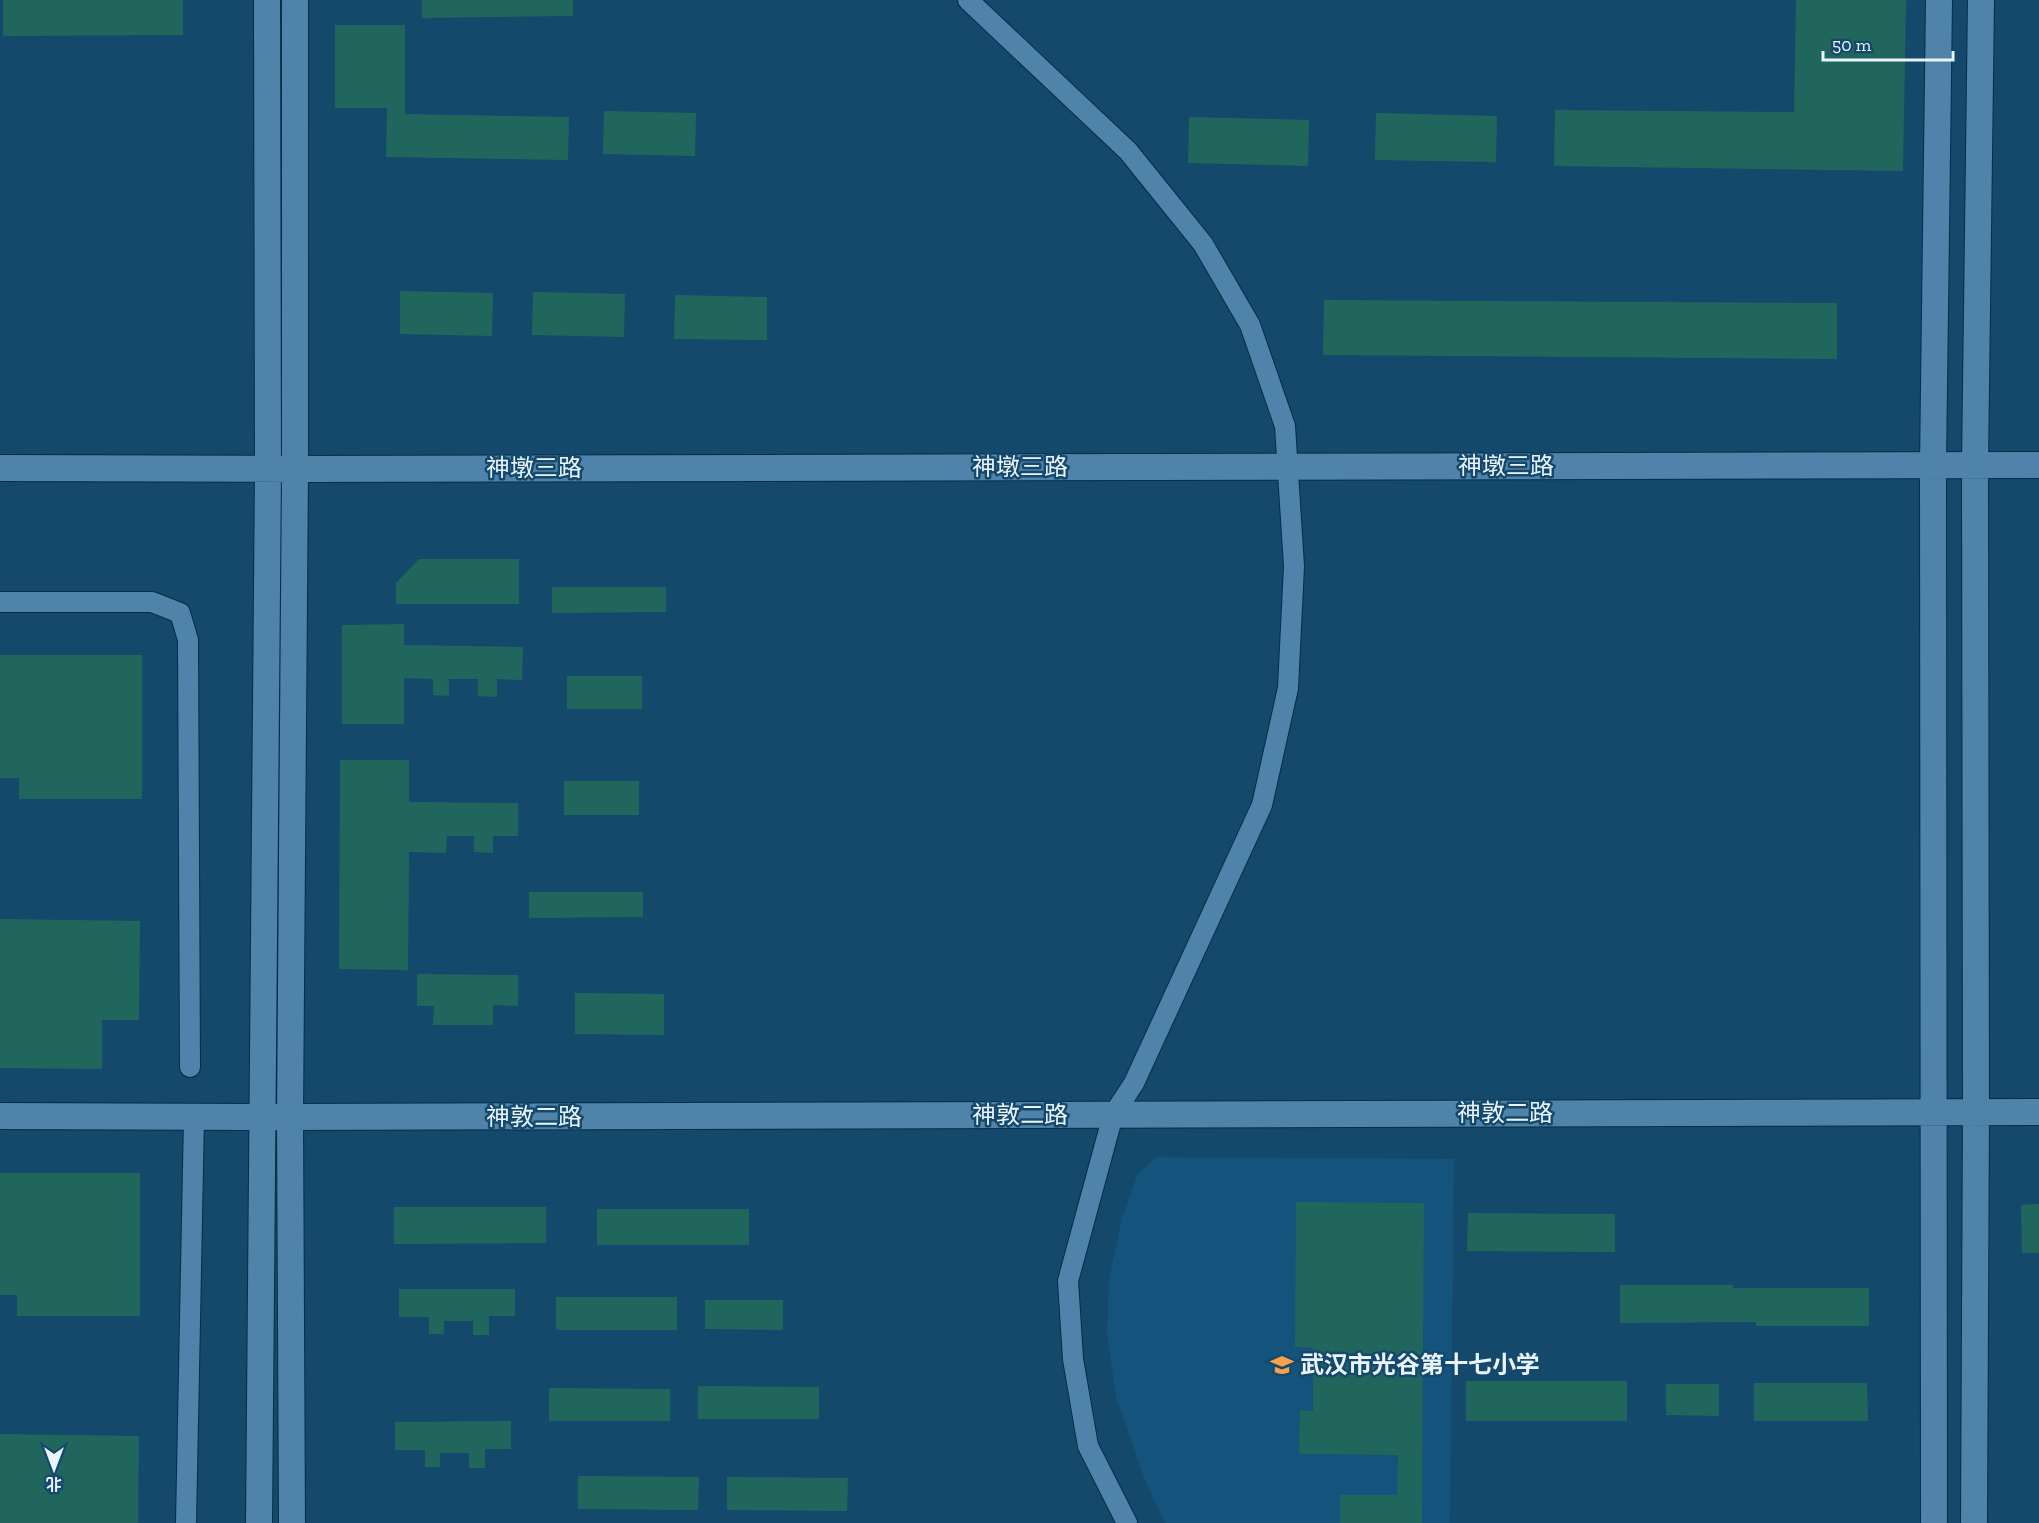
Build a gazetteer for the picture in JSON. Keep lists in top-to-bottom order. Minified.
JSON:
{"streets":{"street":["神墩三路","神敦二路"]},"places":{"school or university":["武汉市光谷第十七小学"]},"scale_bar":"50 m","north":"bottom"}
